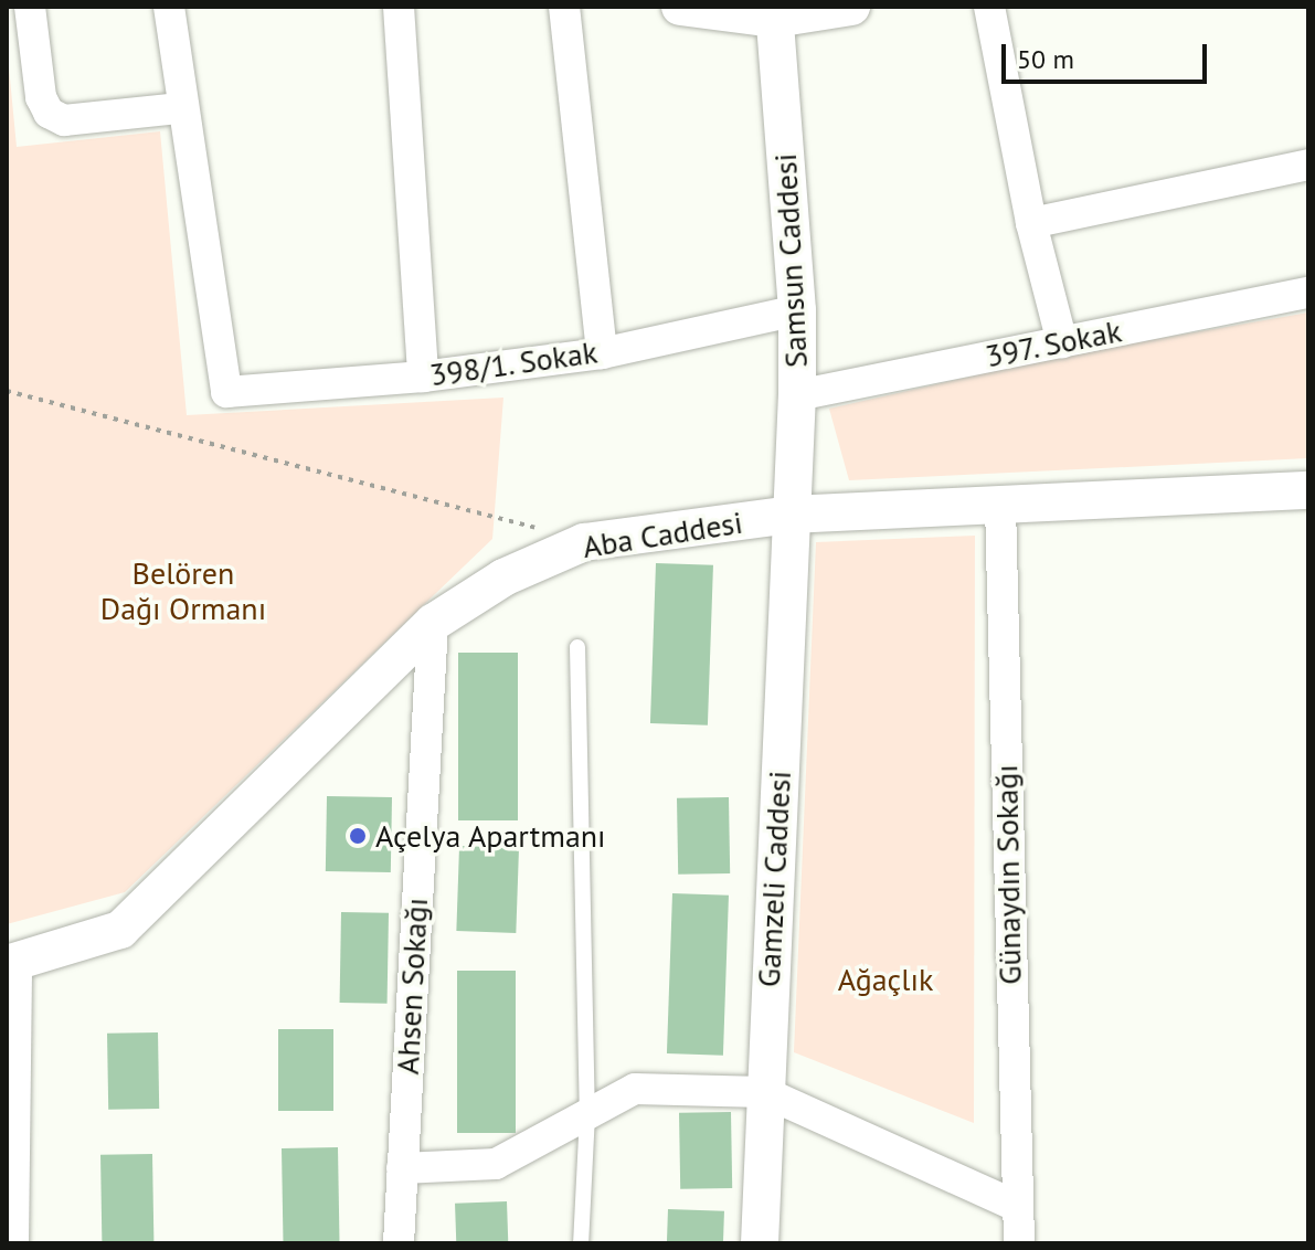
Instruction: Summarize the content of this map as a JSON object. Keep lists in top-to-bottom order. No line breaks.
{"streets":{"street":["Samsun Caddesi","397. Sokak","398/1. Sokak","Aba Caddesi","Günaydın Sokağı","Gamzeli Caddesi","Ahsen Sokağı"]},"crossings":[["Samsun Caddesi","397. Sokak"],["Samsun Caddesi","398/1. Sokak"],["Samsun Caddesi","Aba Caddesi"],["Samsun Caddesi","Gamzeli Caddesi"],["Aba Caddesi","Günaydın Sokağı"],["Aba Caddesi","Gamzeli Caddesi"],["Aba Caddesi","Ahsen Sokağı"]],"parks":["Belören Dağı Ormanı","Ağaçlık"],"places":["Açelya Apartmanı"],"scale_bar":"50 m"}
